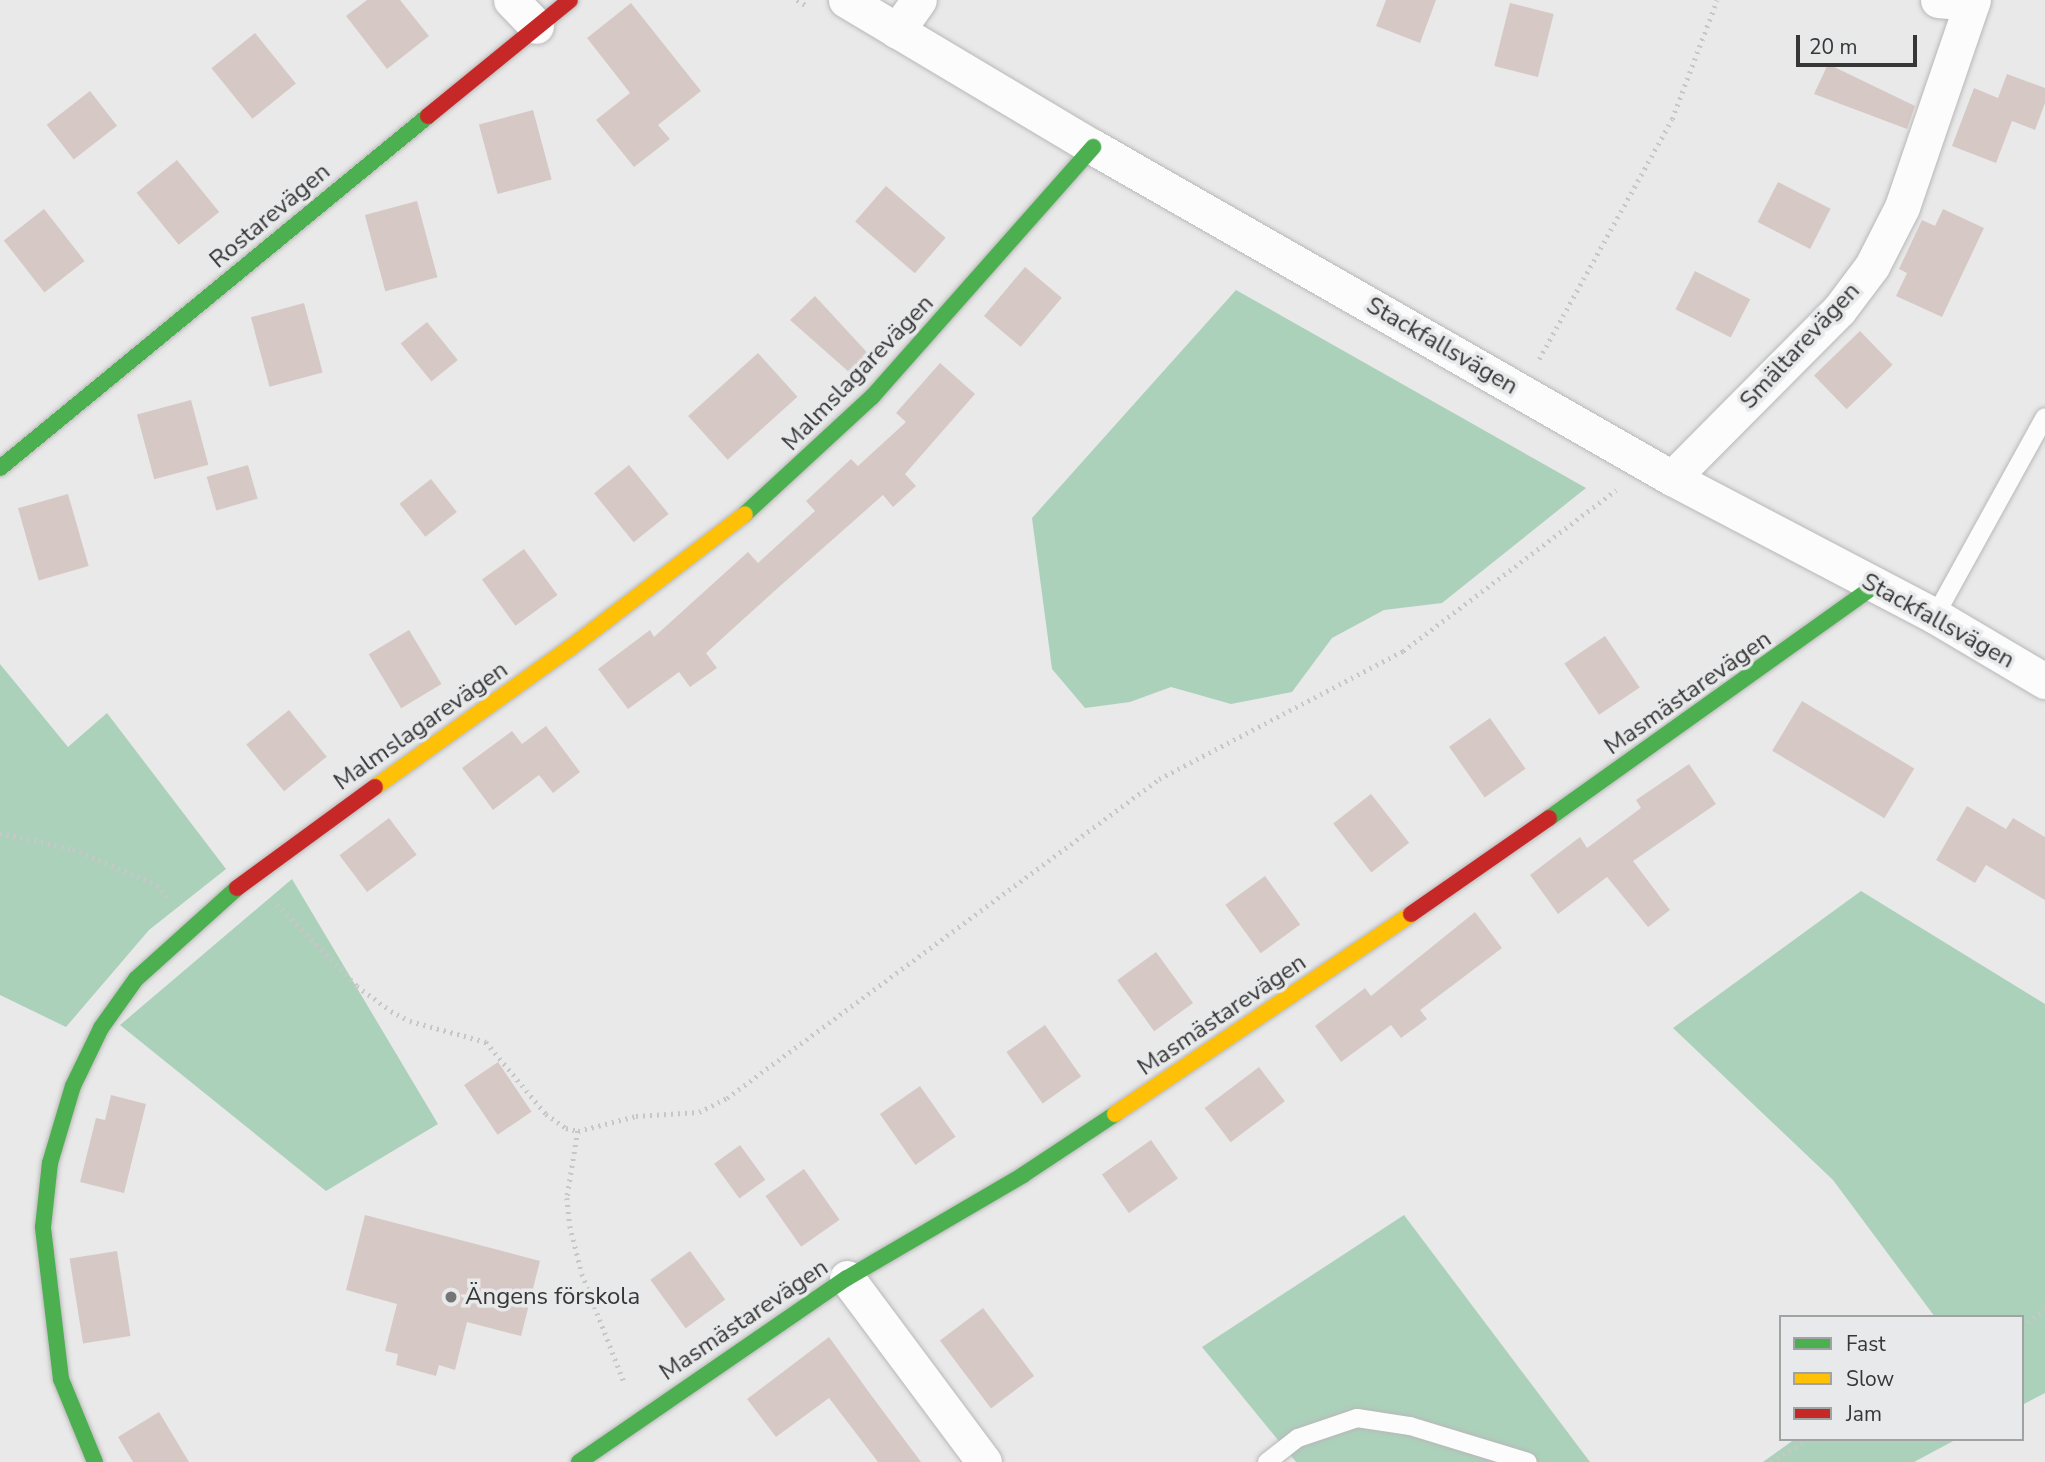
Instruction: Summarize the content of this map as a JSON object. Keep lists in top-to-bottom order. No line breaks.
{"streets":{"street":["Rostarevägen","Stackfallsvägen","Smältarevägen","Malmslagarevägen","Masmästarevägen"]},"crossings":[["Stackfallsvägen","Smältarevägen"],["Stackfallsvägen","Malmslagarevägen"],["Stackfallsvägen","Masmästarevägen"]],"places":["Ängens förskola"],"legend":["Fast","Slow","Jam"],"scale_bar":"20 m"}
